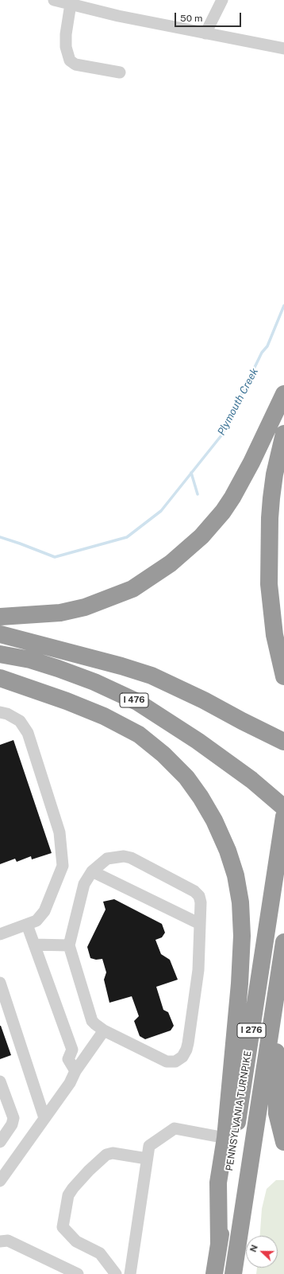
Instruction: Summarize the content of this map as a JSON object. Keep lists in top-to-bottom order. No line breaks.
{"streets":{"highway":["I 476","I 276","PENNSYLVANIA TURNPIKE"]},"water":["Plymouth Creek"],"scale_bar":"50 m","north":"left"}
